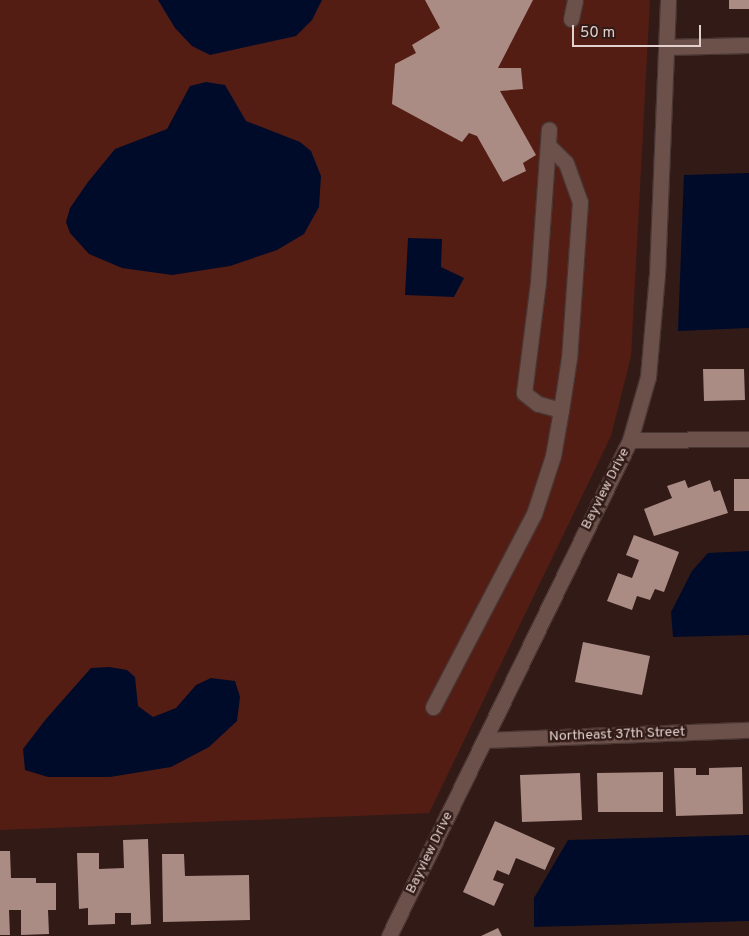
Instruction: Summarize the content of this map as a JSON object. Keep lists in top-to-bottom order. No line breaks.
{"streets":{"street":["Bayview Drive","Northeast 37th Street"]},"crossings":[["Bayview Drive","Northeast 37th Street"]],"scale_bar":"50 m"}
